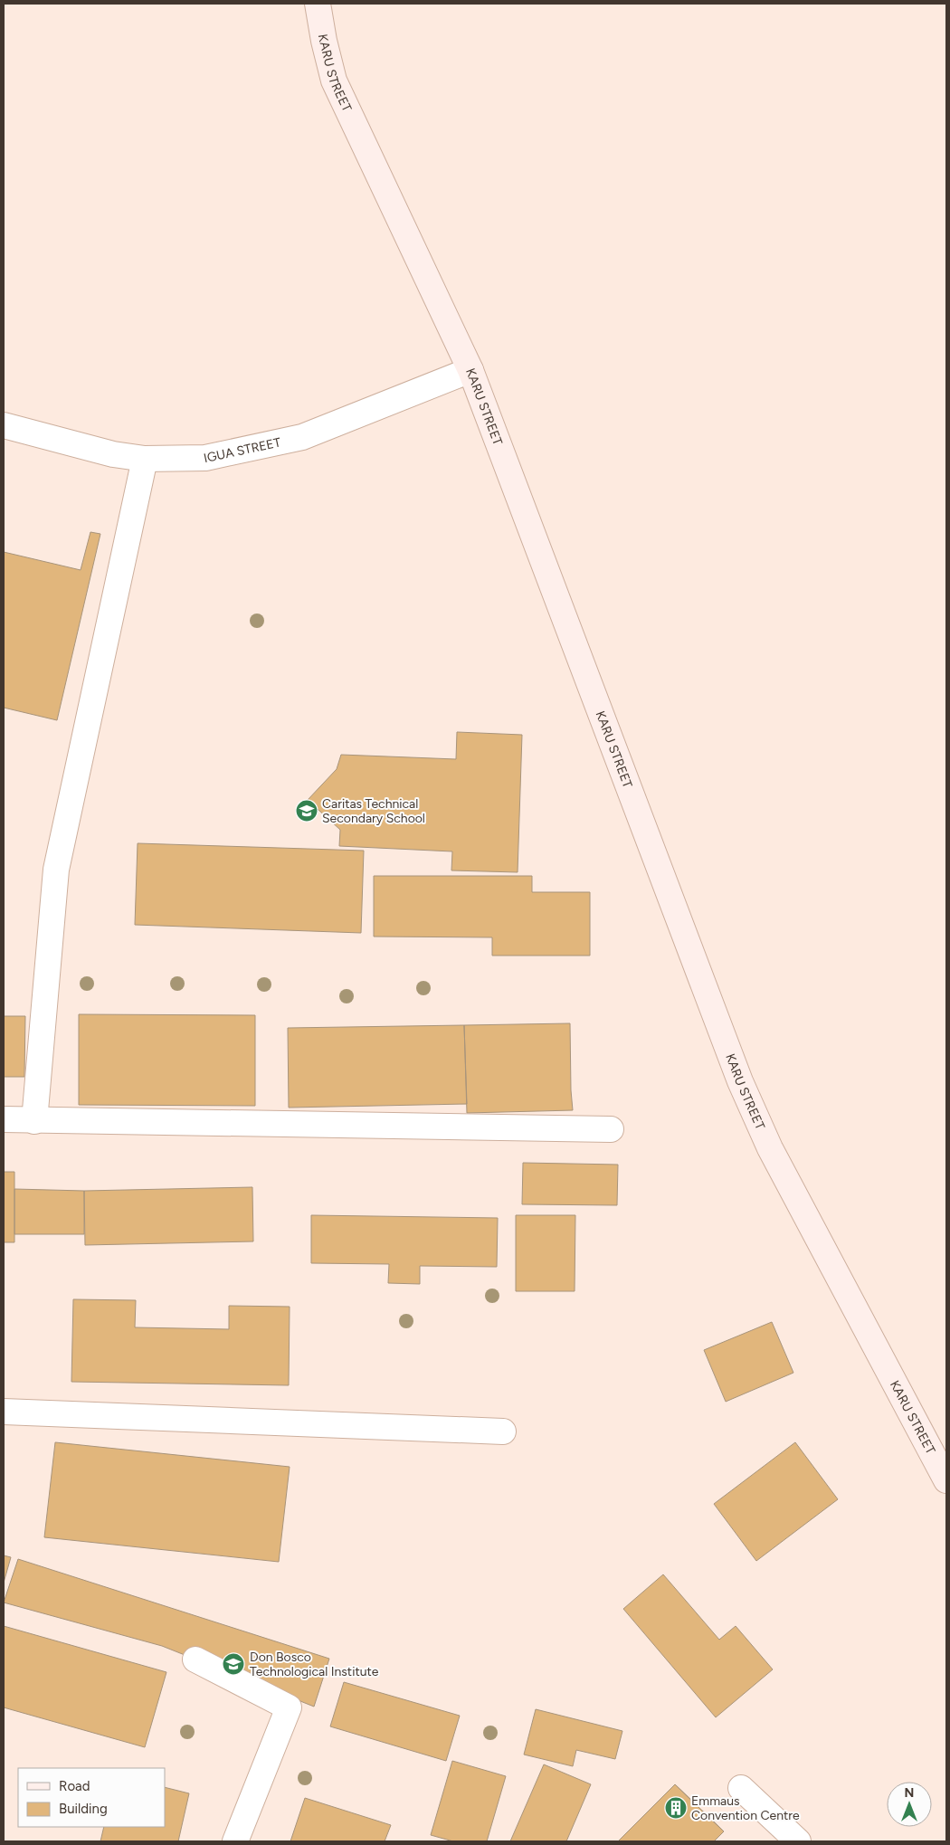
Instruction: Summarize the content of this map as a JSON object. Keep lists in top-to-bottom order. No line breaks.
{"streets":{"street":["KARU STREET","IGUA STREET"]},"crossings":[["KARU STREET","IGUA STREET"]],"places":{"school or university":["Caritas Technical Secondary School","Don Bosco Technological Institute"],"building":["Emmaus Convention Centre"]},"legend":["Road","Building"],"north":"top"}
